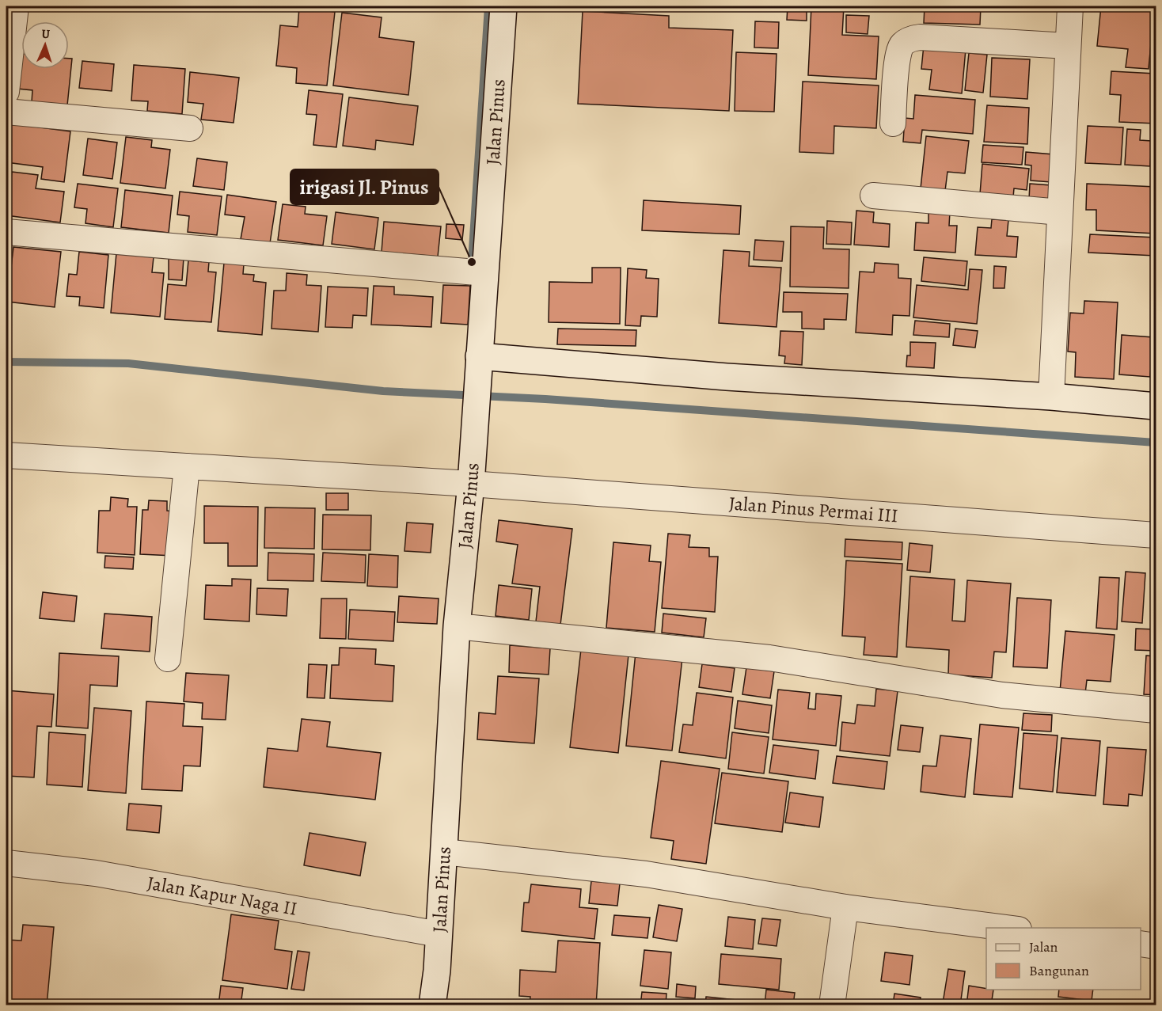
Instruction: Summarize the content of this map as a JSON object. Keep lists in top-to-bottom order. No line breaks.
{"streets":{"street":["Jalan Pinus","Jalan Pinus Permai III","Jalan Kapur Naga II"]},"crossings":[["Jalan Pinus","Jalan Pinus Permai III"],["Jalan Pinus","Jalan Kapur Naga II"]],"places":["irigasi Jl. Pinus"],"legend":["Jalan","Bangunan"],"north":"top"}
